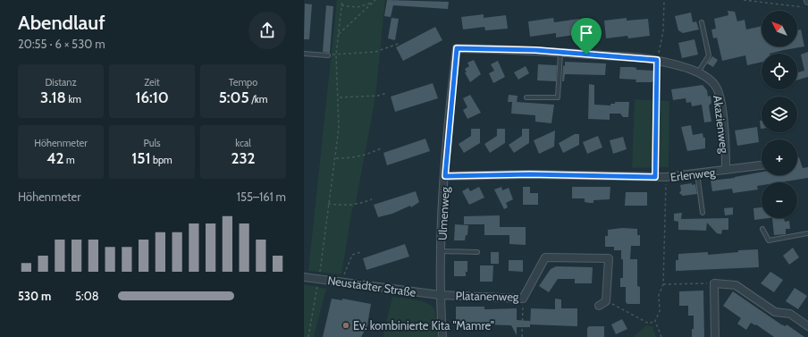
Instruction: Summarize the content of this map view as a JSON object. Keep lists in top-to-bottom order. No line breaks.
{"streets":{"street":["Akazienweg","Erlenweg","Ulmenweg","Neustädter Straße","Platanenweg"]},"crossings":[["Akazienweg","Erlenweg"],["Akazienweg","Ulmenweg"],["Erlenweg","Ulmenweg"],["Ulmenweg","Neustädter Straße"],["Ulmenweg","Platanenweg"],["Neustädter Straße","Platanenweg"]],"places":["Ev. kombinierte Kita \"Mamre\""],"north":"top left","page":{"heading":["Abendlauf","20:55 · 6 × 530 m"],"map_buttons":["+","−"],"stats":[["Distanz","3.18 km"],["Zeit","16:10"],["Tempo","5:05 /km"],["Höhenmeter","42 m"],["Puls","151 bpm"],["kcal","232"]],"chart":["Höhenmeter","155–161 m"],"list":[{"name":"530 m","note":"5:08"}]}}
